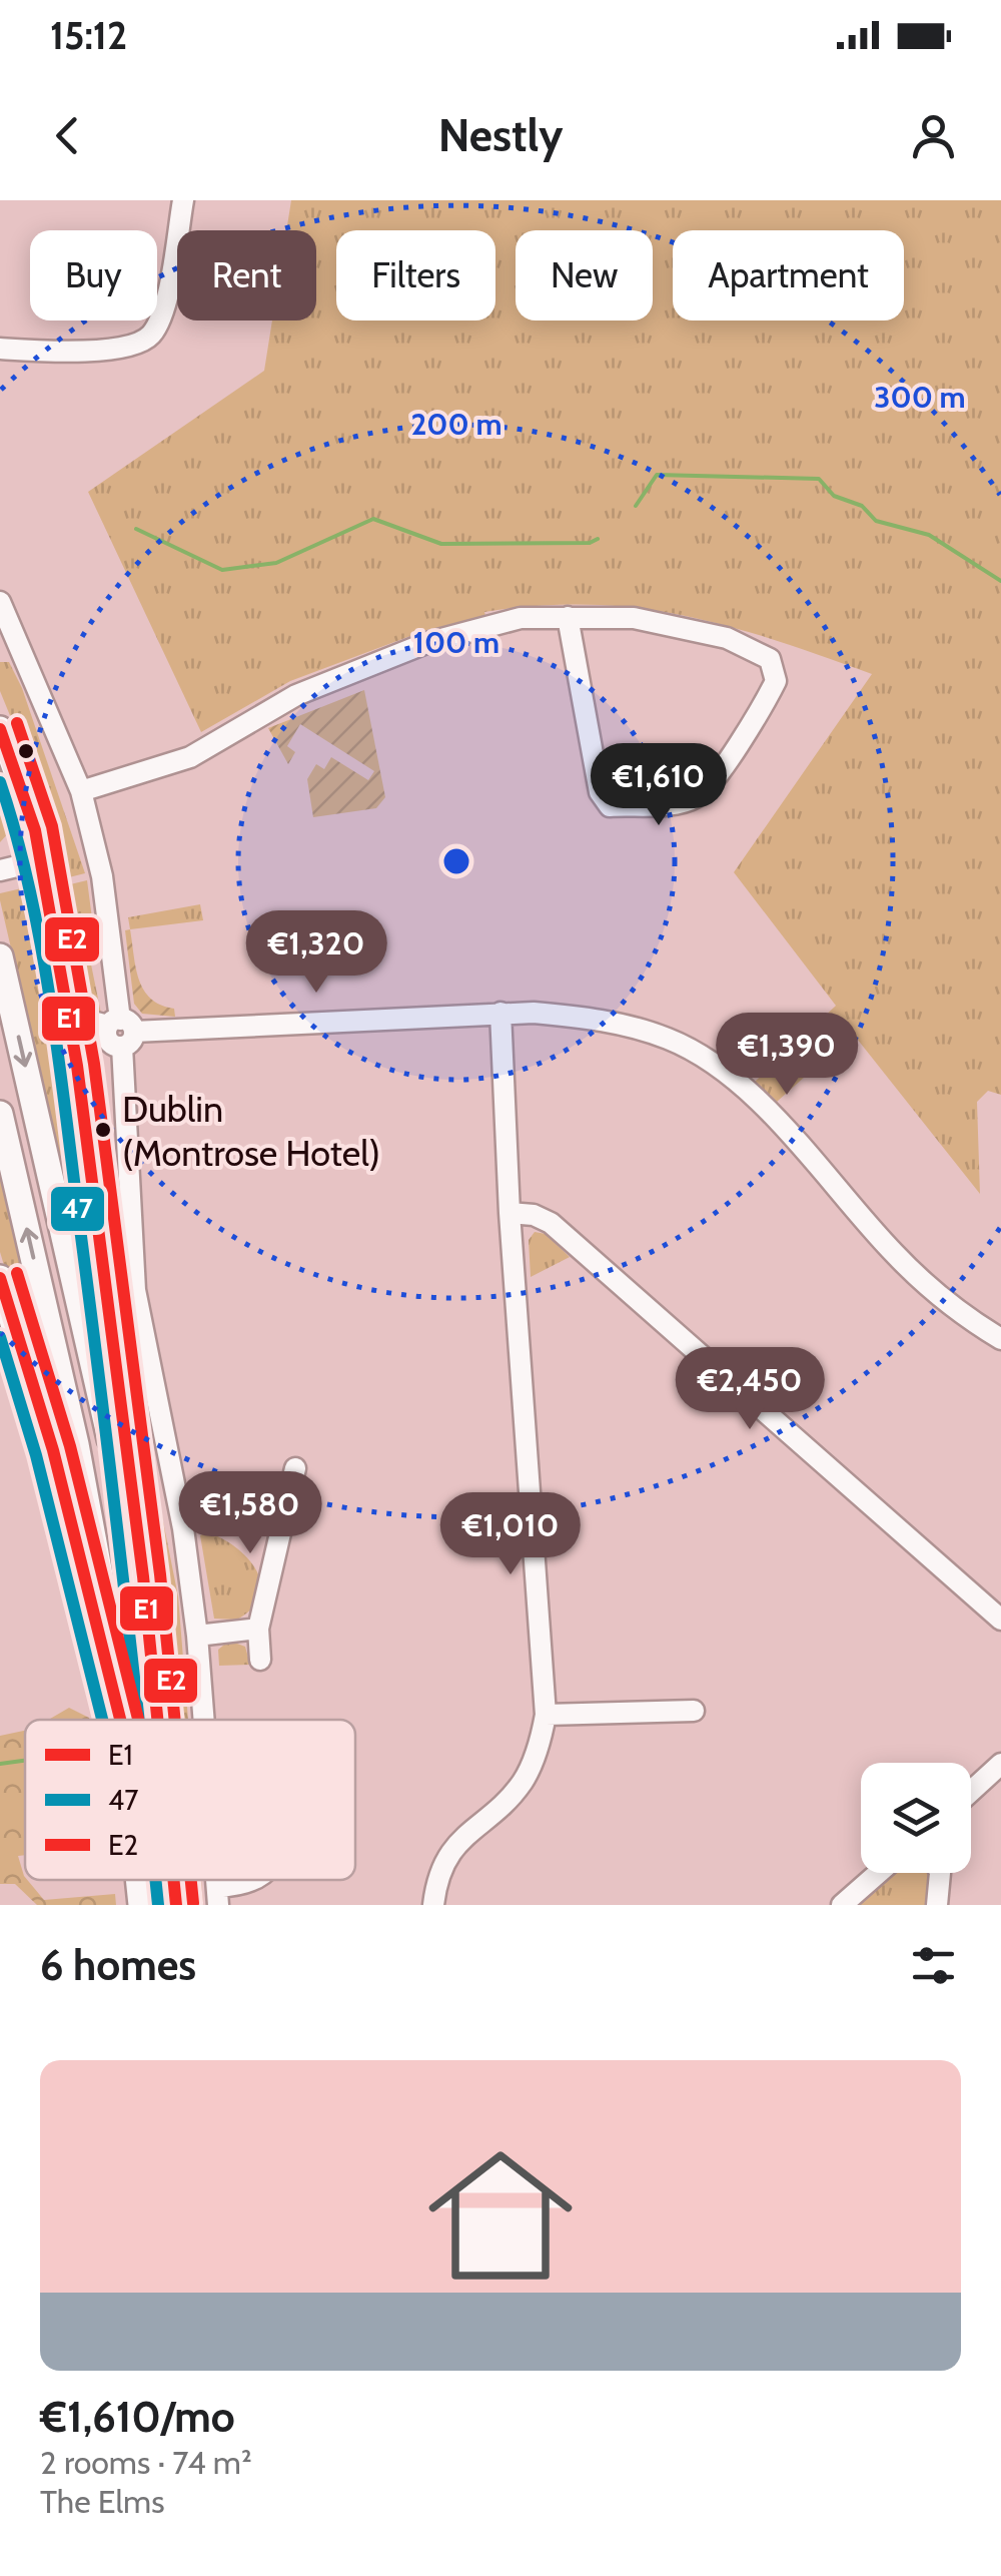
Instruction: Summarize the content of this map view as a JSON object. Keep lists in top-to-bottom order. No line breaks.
{"places":["Dublin (Montrose Hotel)"],"lines":["transit line E2","transit line E1","transit line 47"],"legend":["E1","47","E2"],"page":{"status":"15:12","header":"Nestly","chip":["Buy","Rent","Filters","New","Apartment"],"price":["€1,610","€1,320","€1,390","€2,450","€1,580","€1,010"],"heading":"6 homes","list":[{"name":"€1,610/mo","note":"2 rooms · 74 m² · The Elms"}]},"rings":["300 m","200 m","100 m"]}
